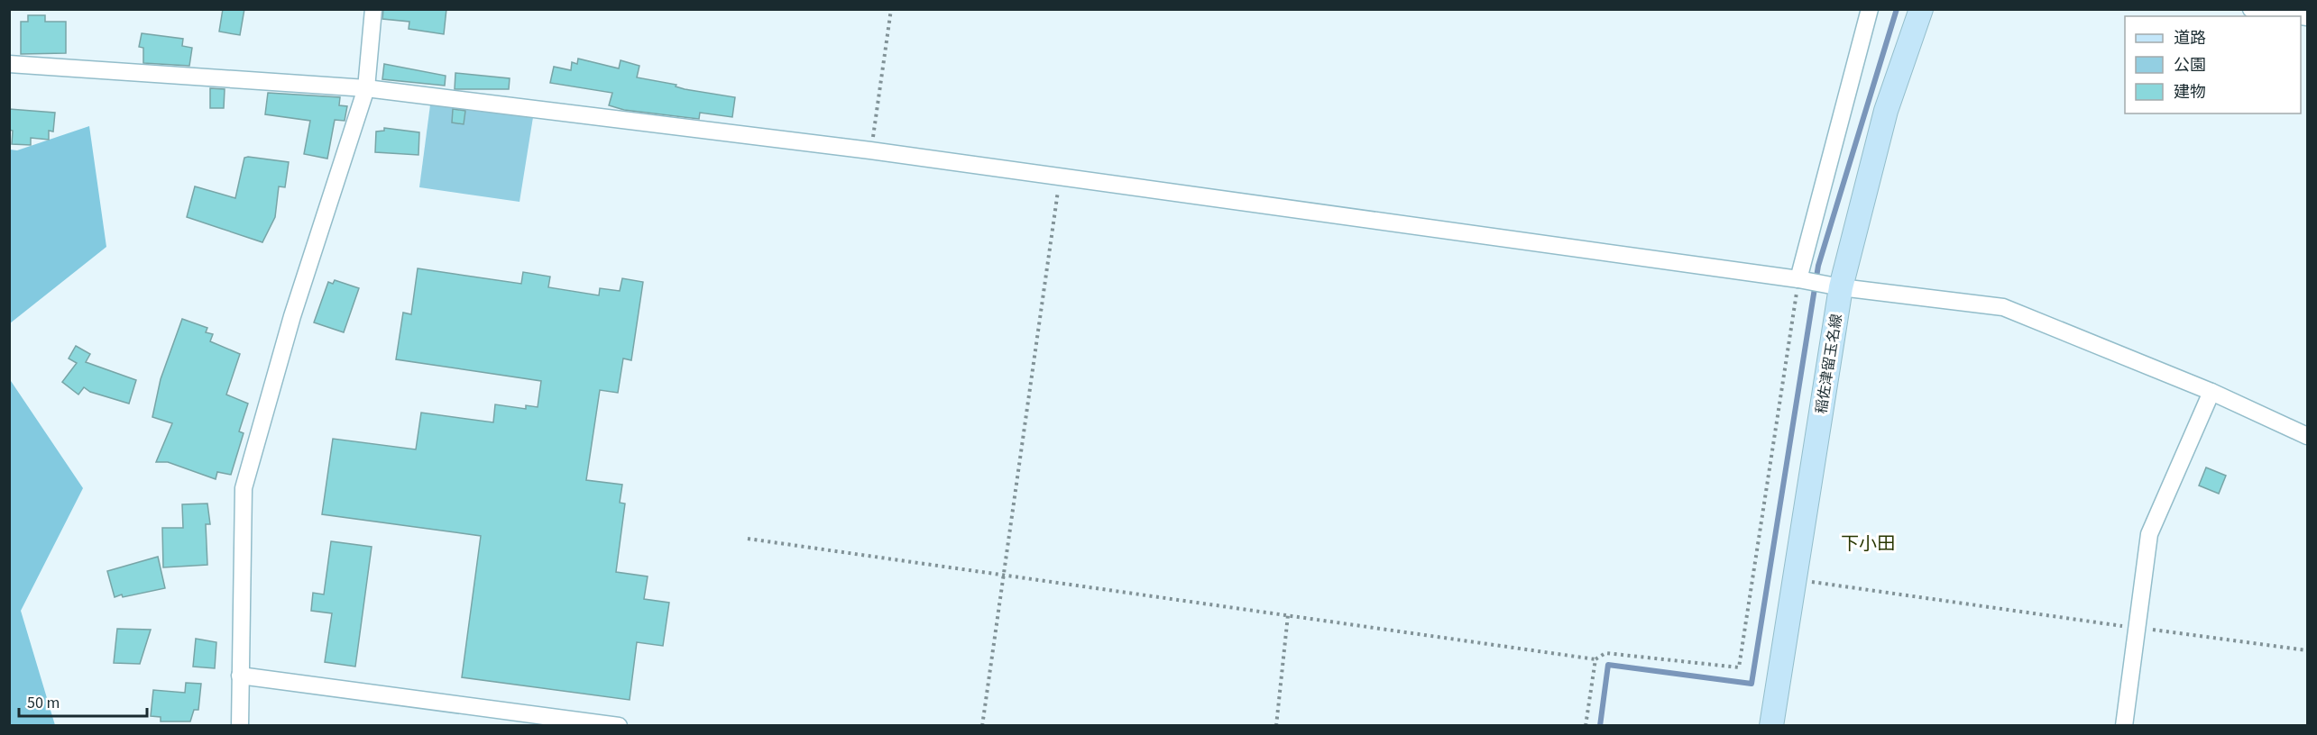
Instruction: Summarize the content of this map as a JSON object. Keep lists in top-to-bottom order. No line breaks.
{"streets":{"main road":["稲佐津留玉名線"]},"districts":["下小田"],"legend":["道路","公園","建物"],"scale_bar":"50 m"}
